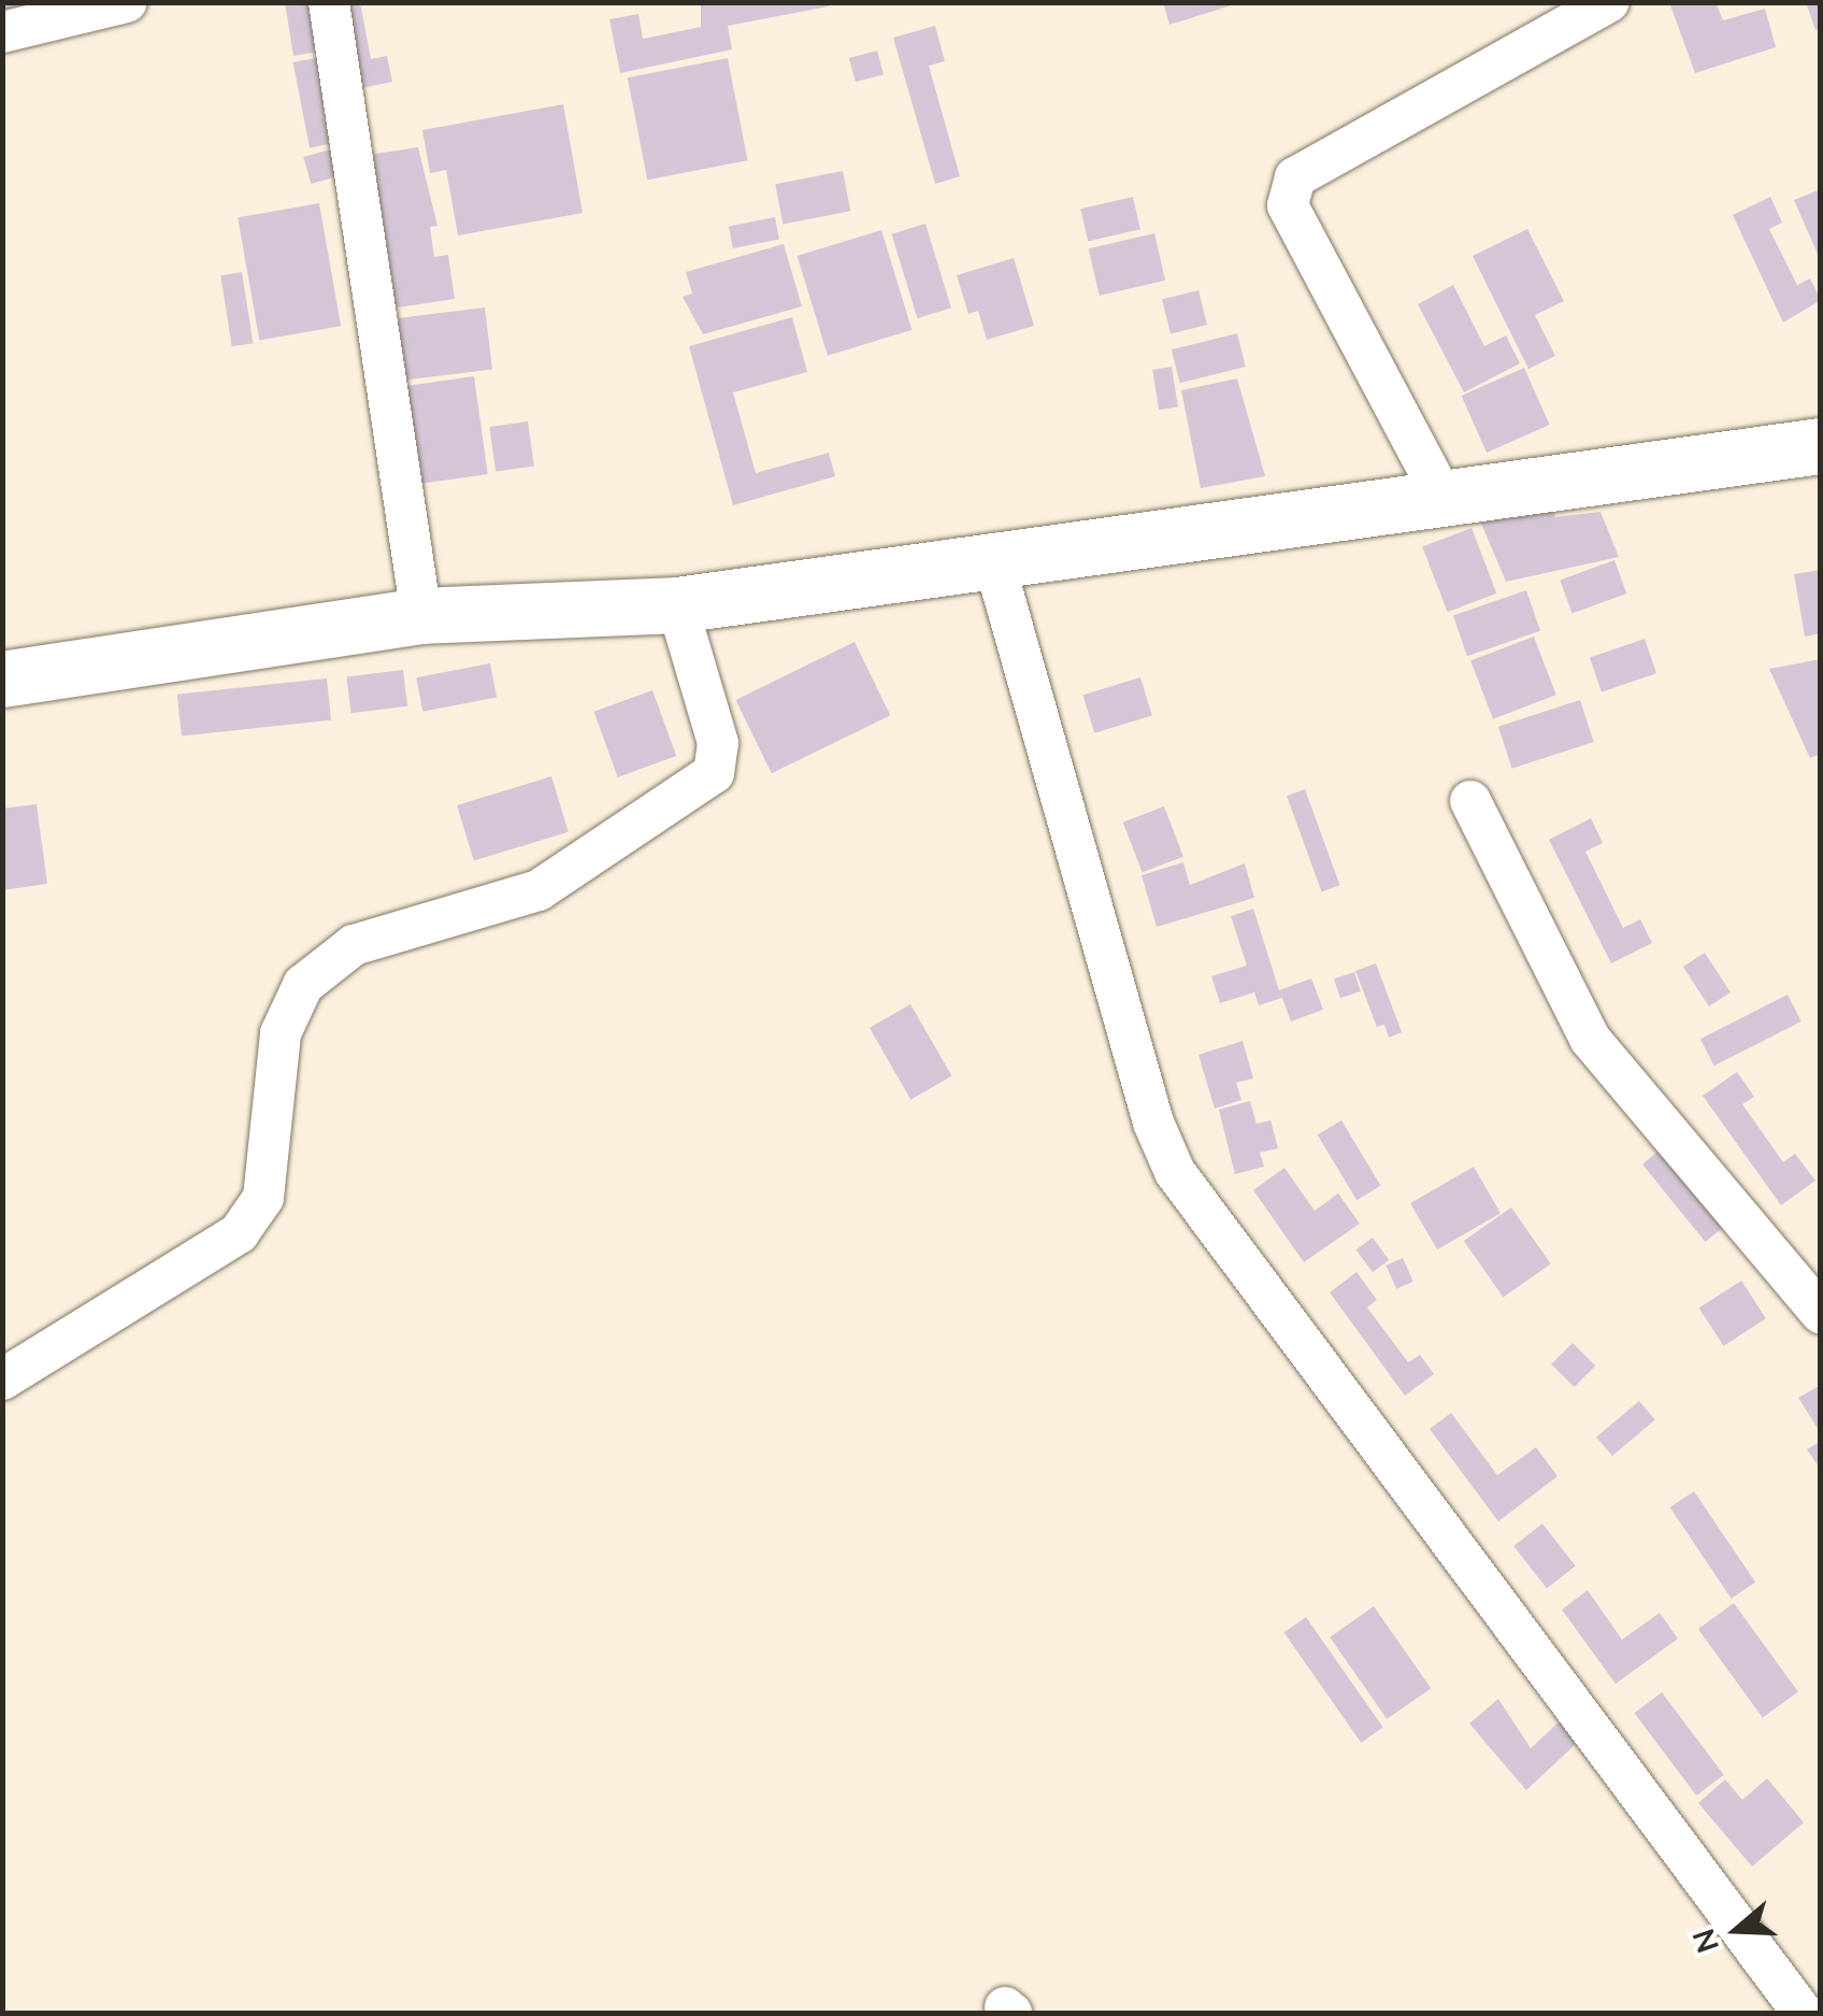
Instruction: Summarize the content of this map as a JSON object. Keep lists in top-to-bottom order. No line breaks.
{"north":"left"}
